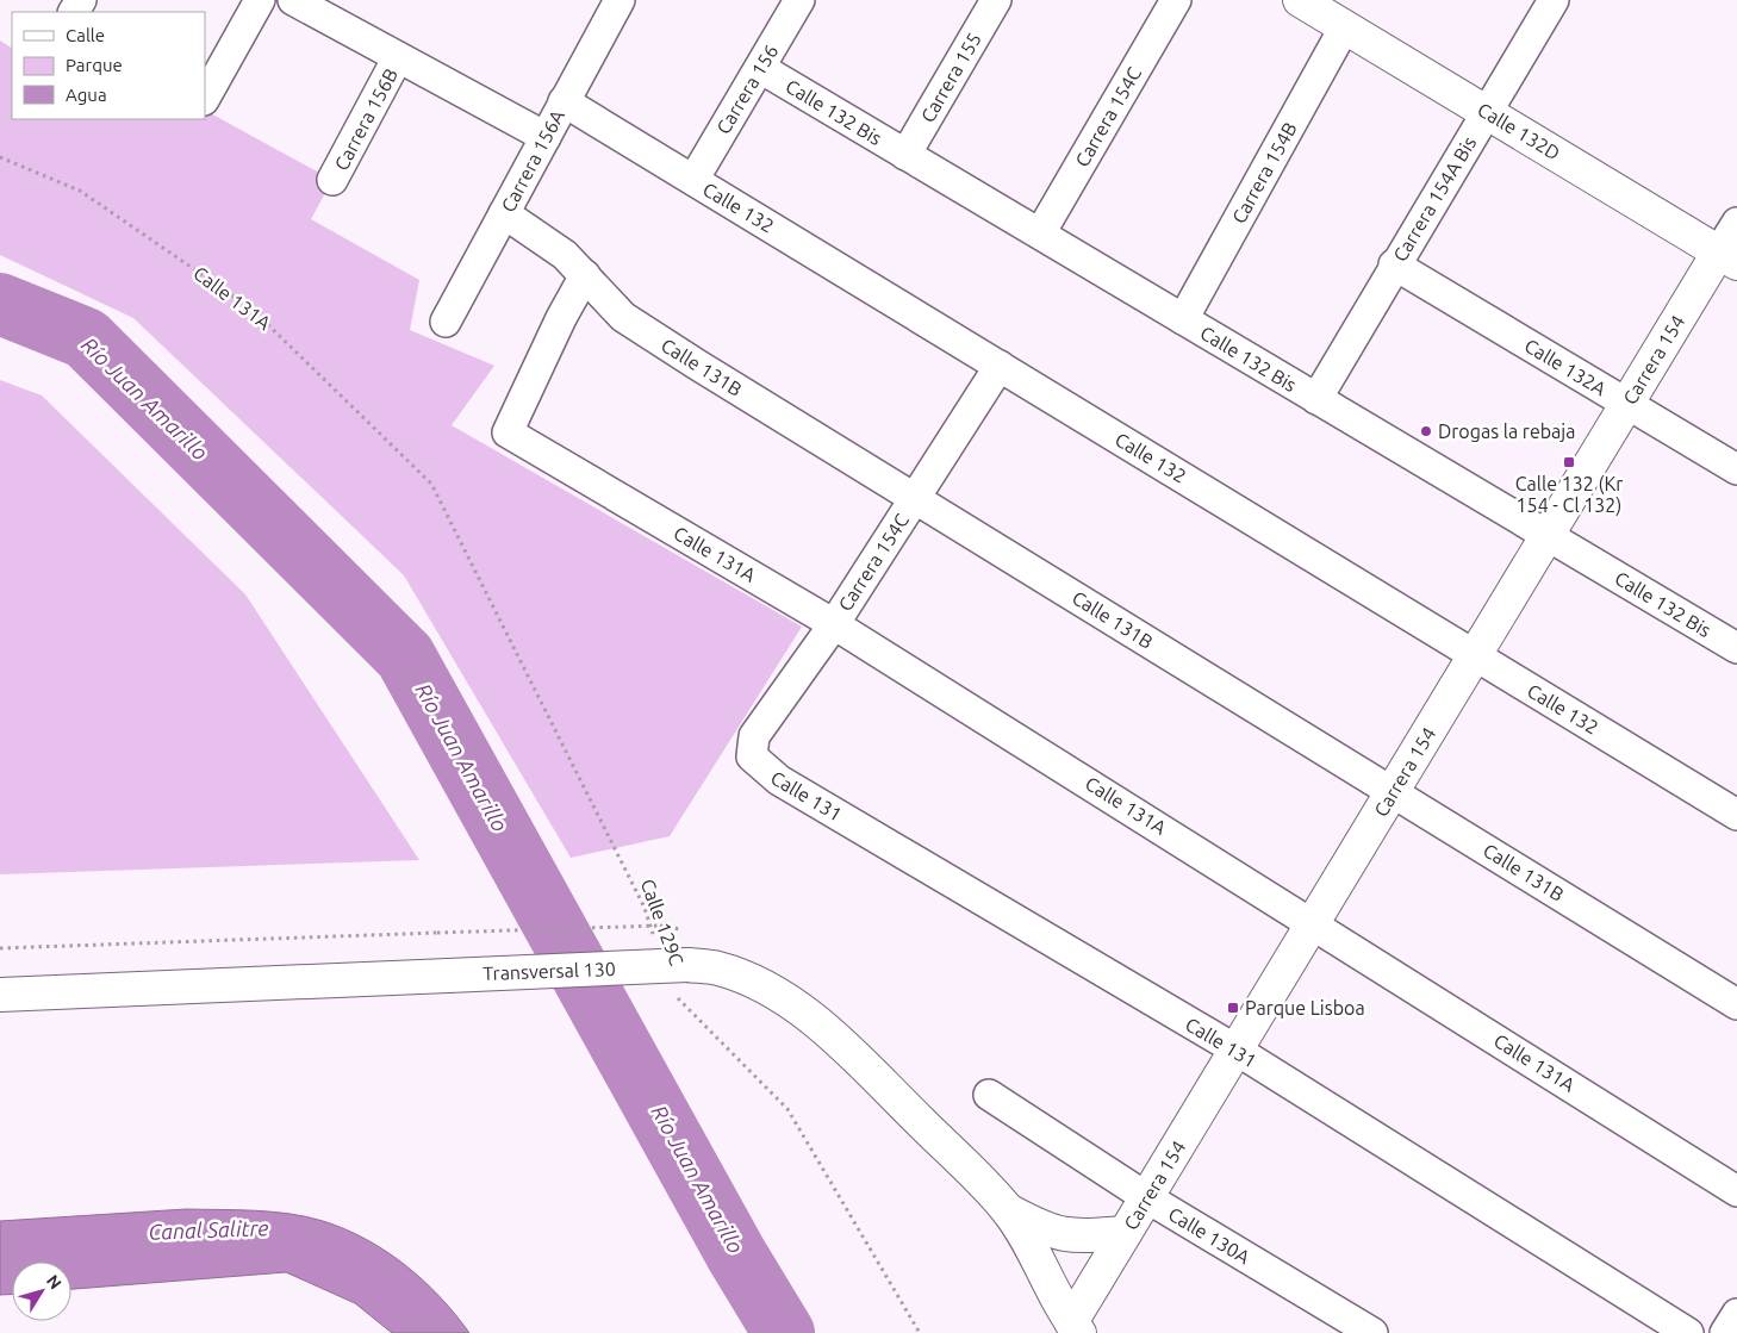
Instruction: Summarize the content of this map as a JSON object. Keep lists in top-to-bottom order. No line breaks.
{"streets":{"main road":["Calle 132D","Carrera 154","Transversal 130"],"street":["Carrera 155","Carrera 156","Calle 132 Bis","Carrera 154C","Carrera 156B","Carrera 156A","Carrera 154B","Carrera 154A Bis","Calle 132","Calle 131A","Calle 131B","Calle 132A","Calle 131","Calle 130A"],"path":["Calle 129C"]},"crossings":[["Carrera 155","Calle 132 Bis"],["Carrera 156","Calle 132 Bis"],["Carrera 156","Calle 132"],["Calle 132 Bis","Carrera 154C"],["Calle 132 Bis","Carrera 154B"],["Calle 132 Bis","Carrera 154A Bis"],["Calle 132 Bis","Carrera 154"],["Carrera 154C","Calle 132"],["Carrera 154C","Calle 131A"],["Carrera 154C","Calle 131B"],["Carrera 154C","Calle 131"],["Calle 132D","Carrera 154B"],["Calle 132D","Carrera 154A Bis"],["Calle 132D","Carrera 154"],["Carrera 156A","Calle 132"],["Carrera 156A","Calle 131B"],["Carrera 154A Bis","Calle 132A"],["Calle 132","Carrera 154"],["Calle 131A","Carrera 154"],["Calle 131A","Calle 131B"],["Calle 131A","Calle 129C"],["Carrera 154","Calle 131B"],["Carrera 154","Calle 132A"],["Carrera 154","Calle 131"],["Carrera 154","Transversal 130"],["Carrera 154","Calle 130A"],["Calle 129C","Transversal 130"]],"water":["Río Juan Amarillo","Canal Salitre"],"places":{"other":["Drogas la rebaja"],"transit":["Calle 132 (Kr 154 - Cl 132)","Parque Lisboa"]},"legend":["Calle","Parque","Agua"],"north":"top right"}
